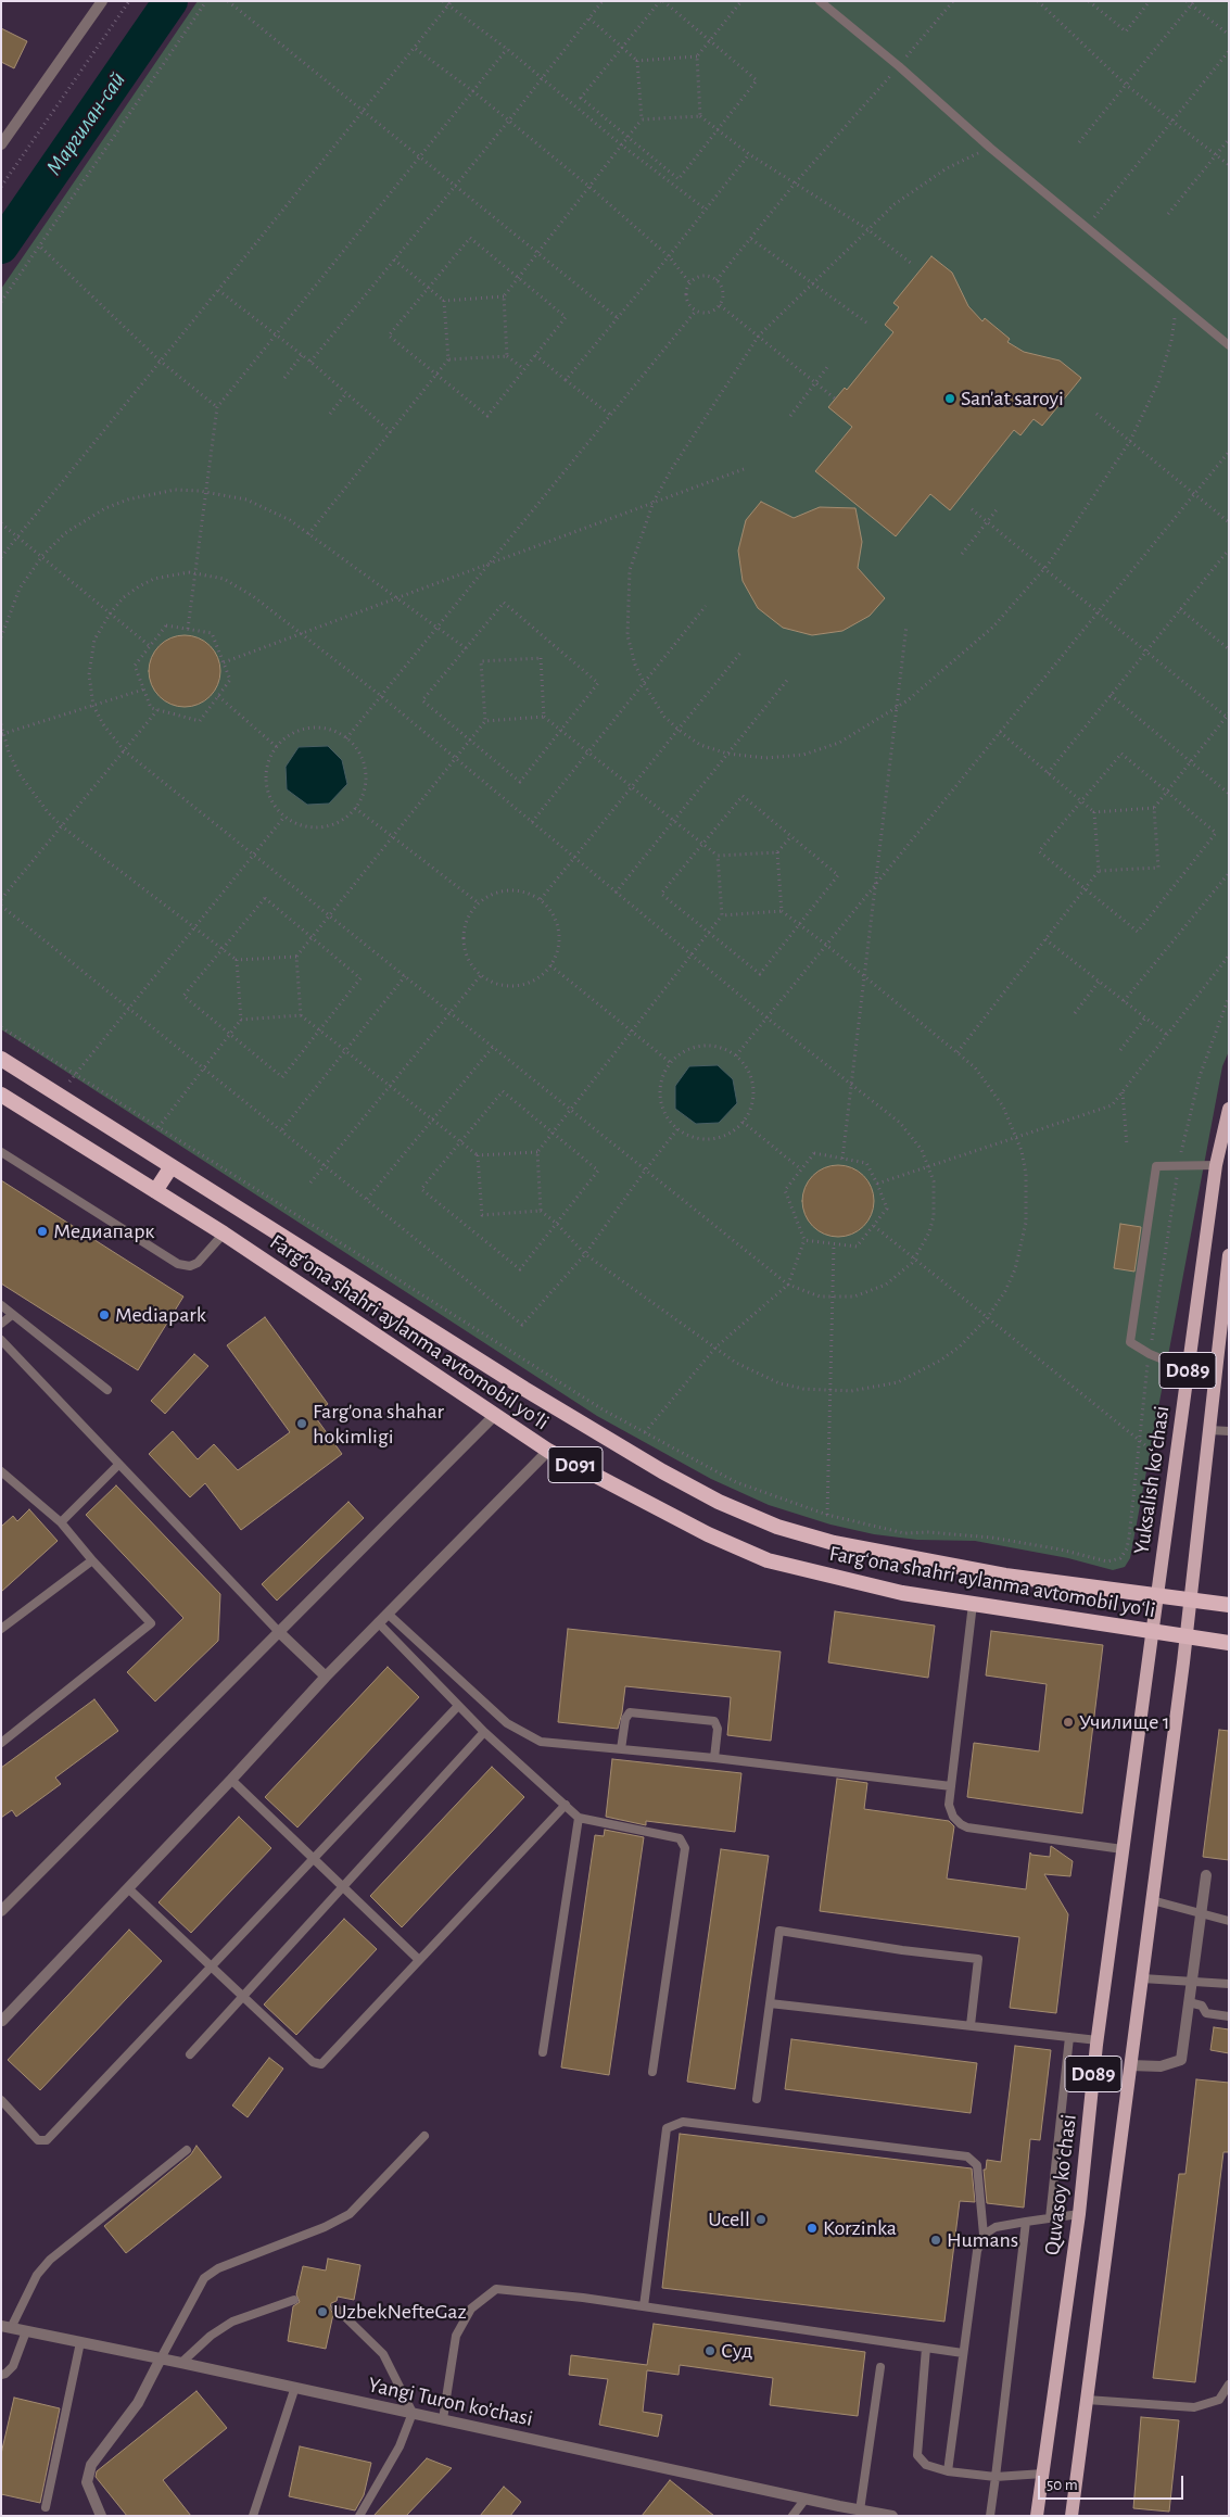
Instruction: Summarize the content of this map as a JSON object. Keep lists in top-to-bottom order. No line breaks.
{"streets":{"highway":["Fargʻona shahri aylanma avtomobil yoʻli","D091"],"main road":["D089","Yuksalish koʻchasi","Quvasoy koʻchasi"],"street":["Yangi Turon ko'chasi"]},"crossings":[["Fargʻona shahri aylanma avtomobil yoʻli","D089"],["Fargʻona shahri aylanma avtomobil yoʻli","Yuksalish koʻchasi"],["Fargʻona shahri aylanma avtomobil yoʻli","Quvasoy koʻchasi"],["Yuksalish koʻchasi","Quvasoy koʻchasi"]],"water":["Маргилан-сай"],"places":["San'at saroyi","Медиапарк","Mediapark","Farg'ona shahar hokimligi","Училище 1","Ucell","Korzinka","Humans","UzbekNefteGaz","Суд"],"scale_bar":"50 m"}
